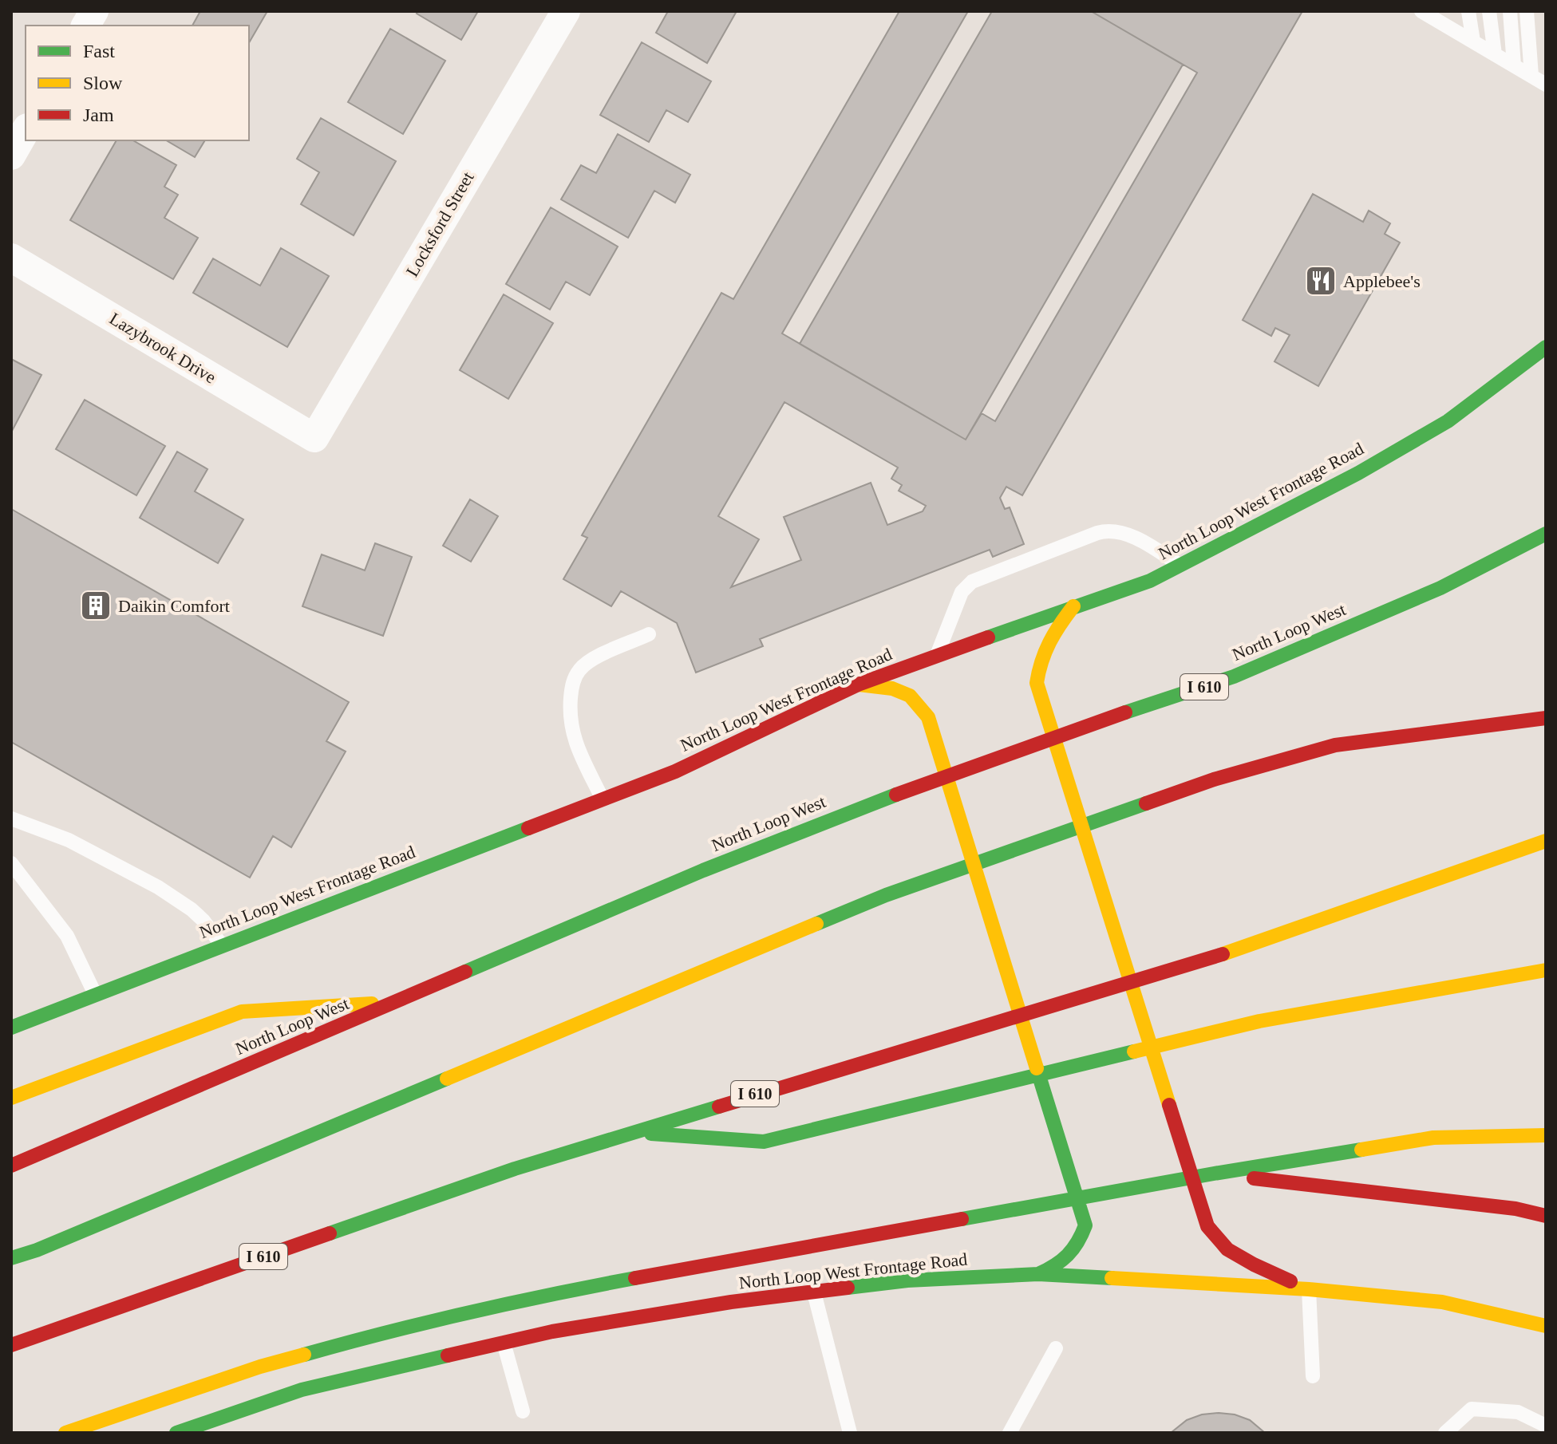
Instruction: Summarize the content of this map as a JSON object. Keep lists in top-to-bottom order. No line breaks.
{"streets":{"main road":["North Loop West Frontage Road","North Loop West","I 610"],"street":["Locksford Street","Lazybrook Drive"]},"crossings":[["Locksford Street","Lazybrook Drive"]],"places":{"restaurant":["Applebee's"],"building":["Daikin Comfort"]},"legend":["Fast","Slow","Jam"]}
